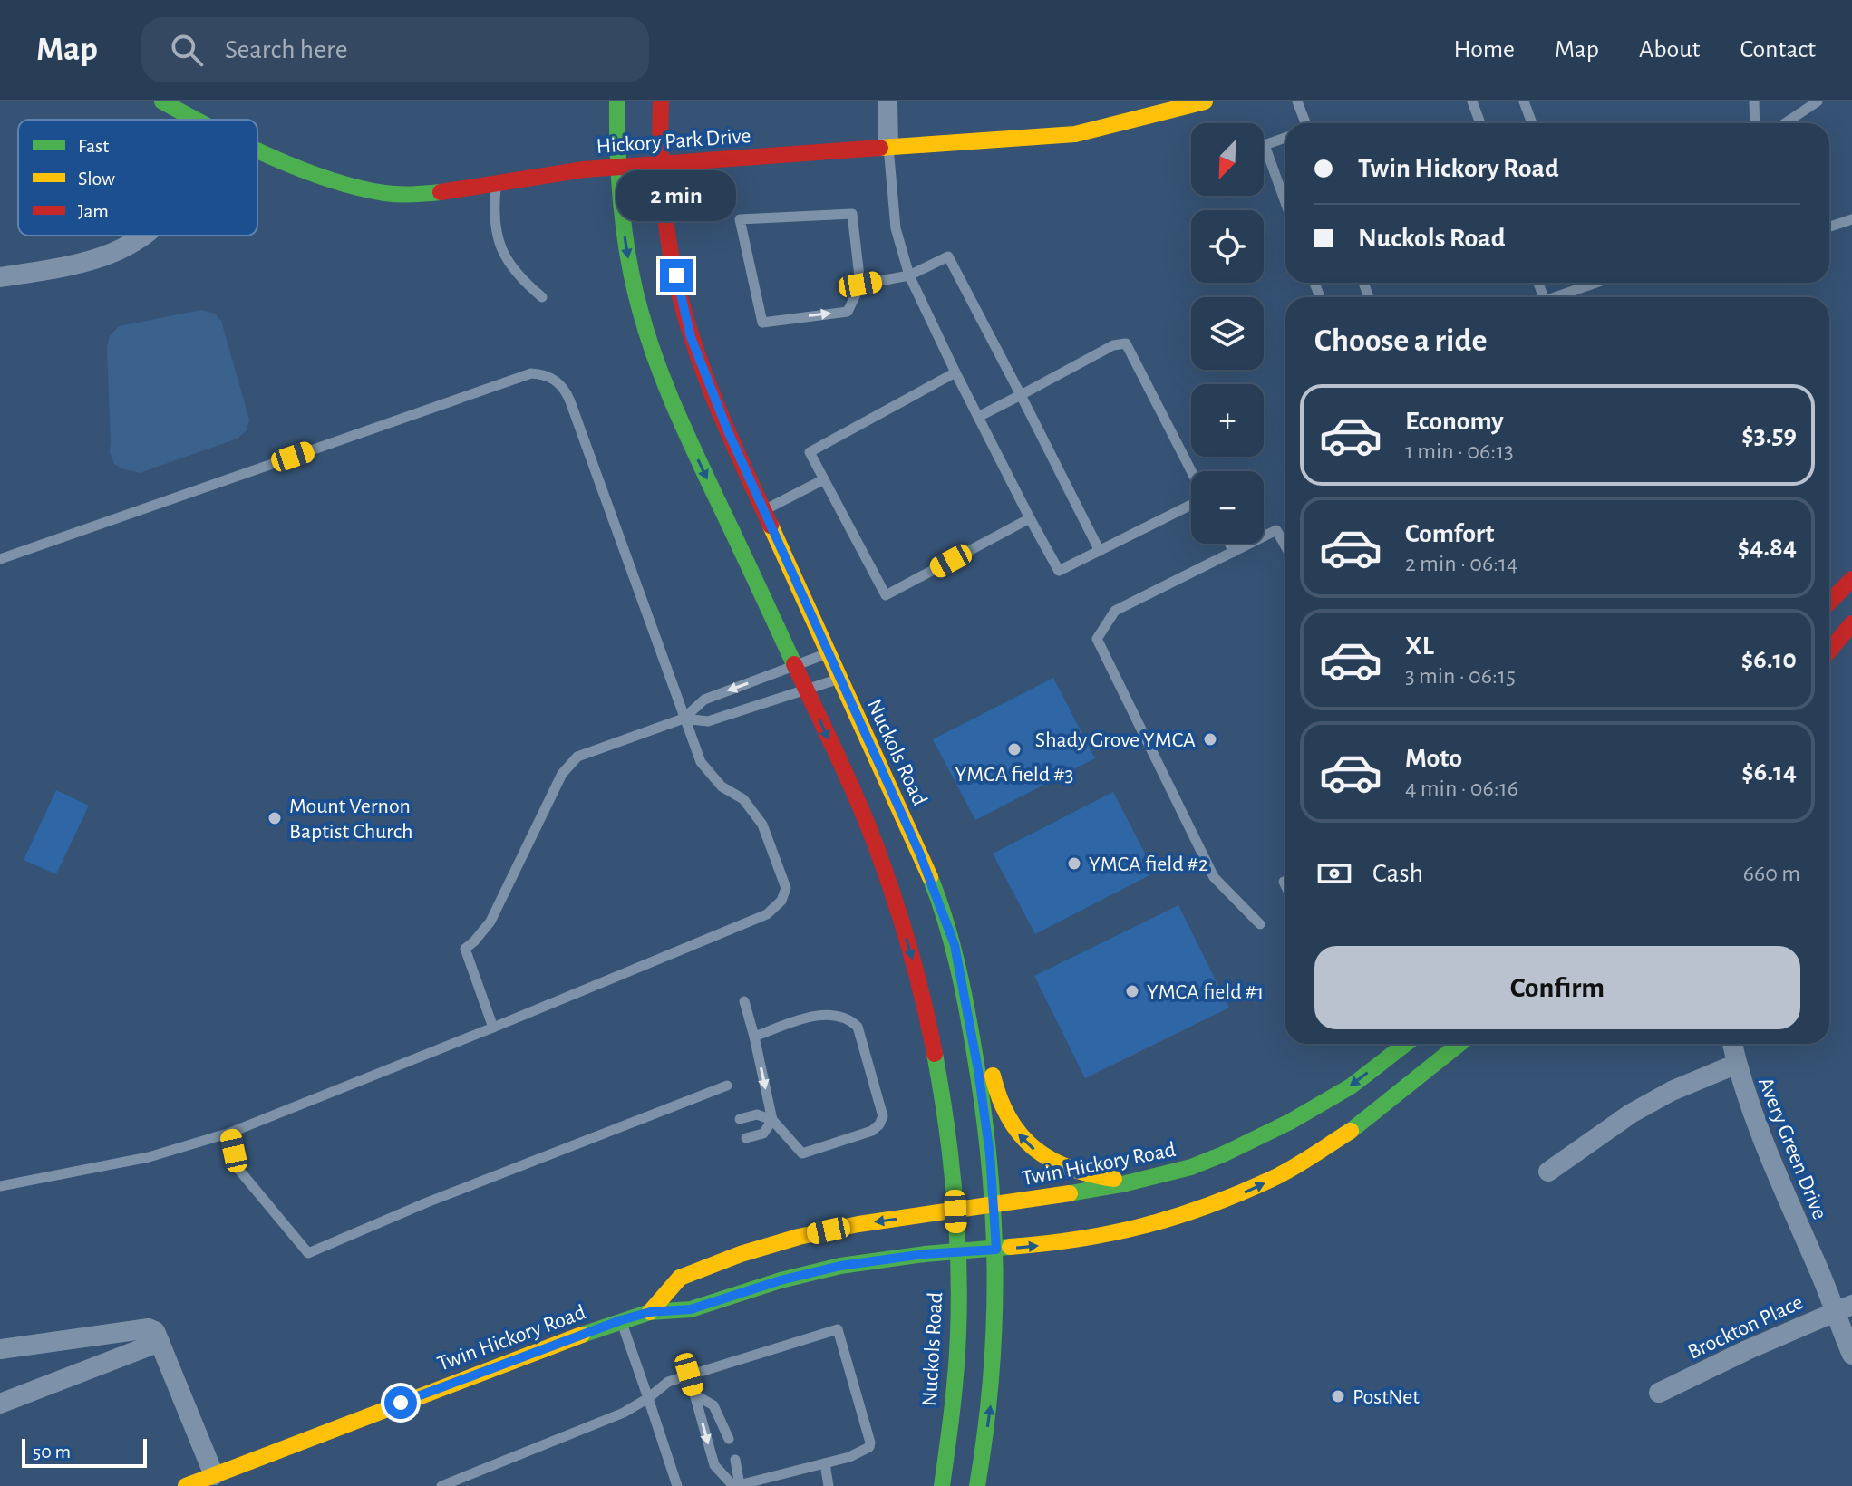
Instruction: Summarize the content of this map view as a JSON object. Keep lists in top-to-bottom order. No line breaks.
{"streets":{"main road":["Hickory Park Drive","Nuckols Road","Twin Hickory Road"],"street":["Avery Green Drive","Brockton Place"]},"crossings":[["Hickory Park Drive","Nuckols Road"],["Nuckols Road","Twin Hickory Road"],["Avery Green Drive","Brockton Place"]],"places":["Shady Grove YMCA","YMCA field #3","Mount Vernon Baptist Church","YMCA field #2","YMCA field #1","PostNet"],"legend":["Fast","Slow","Jam"],"scale_bar":"50 m","north":"bottom left","page":{"header":"Map","search":"Search here","nav":["Home","Map","About","Contact"],"map_buttons":["+","−"],"banner":["Twin Hickory Road","Nuckols Road"],"bubble":"2 min","heading":"Choose a ride","list":[{"name":"Economy","note":"1 min · 06:13","value":"$3.59"},{"name":"Comfort","note":"2 min · 06:14","value":"$4.84"},{"name":"XL","note":"3 min · 06:15","value":"$6.10"},{"name":"Moto","note":"4 min · 06:16","value":"$6.14"}],"pay":["Cash","660 m"],"buttons":"Confirm","scale":"50 m"}}
